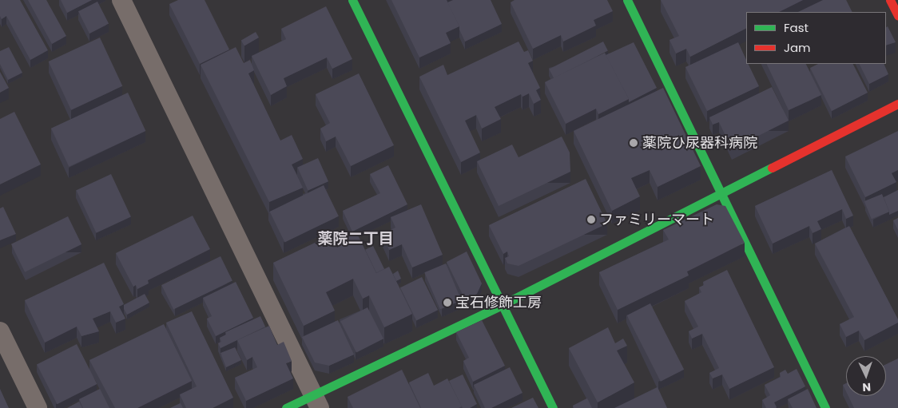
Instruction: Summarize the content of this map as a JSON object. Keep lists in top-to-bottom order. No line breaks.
{"districts":["薬院二丁目"],"places":["薬院ひ尿器科病院","ファミリーマート","宝石修飾工房"],"legend":["Fast","Jam"],"north":"bottom"}
